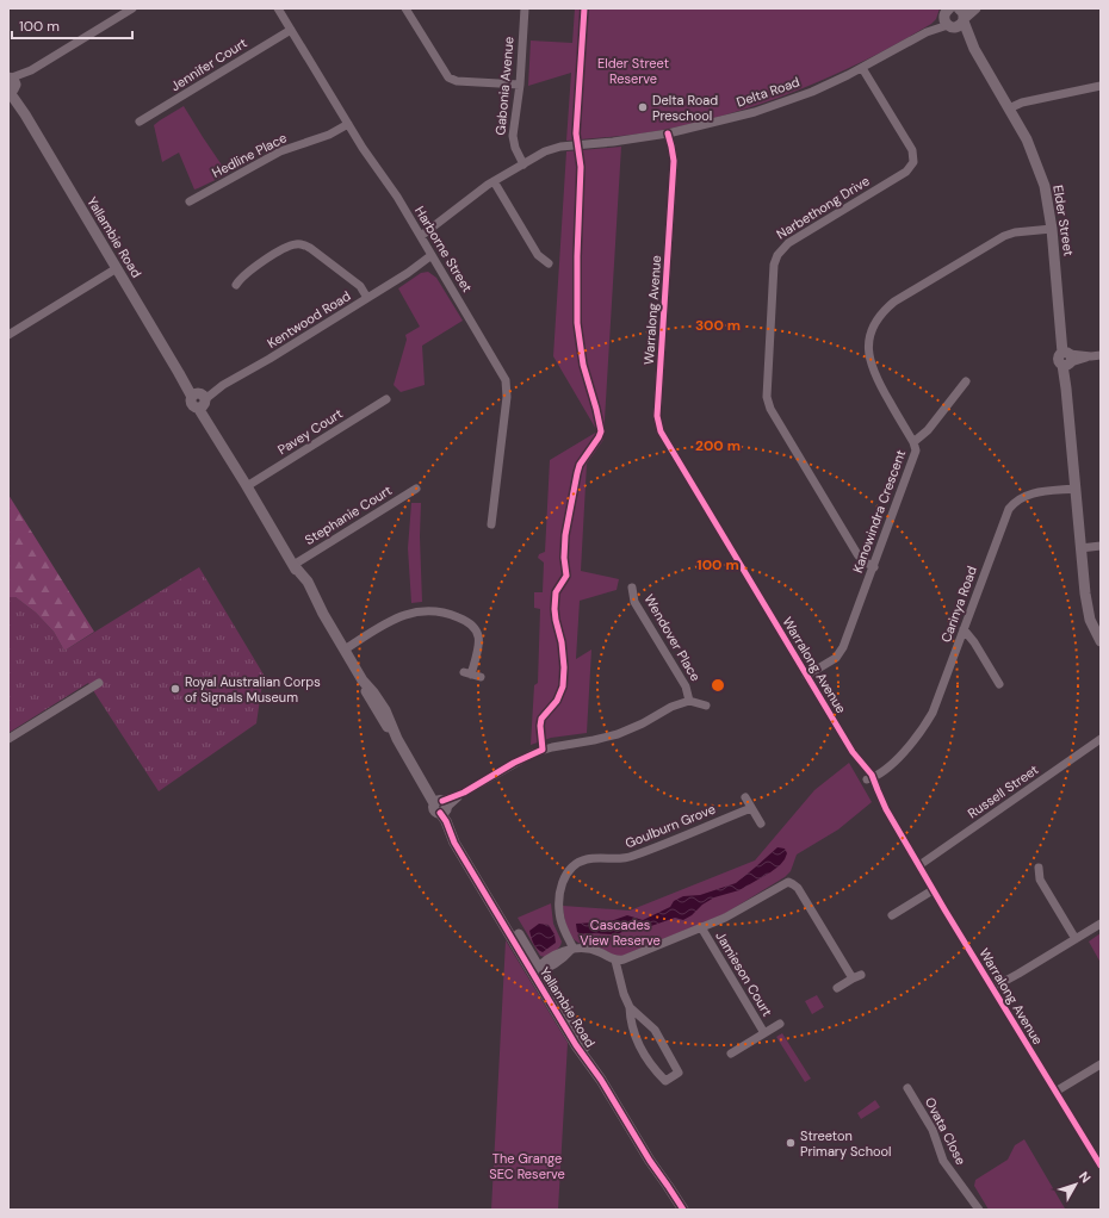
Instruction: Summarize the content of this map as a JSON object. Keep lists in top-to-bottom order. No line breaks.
{"streets":{"street":["Jennifer Court","Gabonia Avenue","Delta Road","Hedline Place","Narbethong Drive","Elder Street","Yallambie Road","Harborne Street","Warralong Avenue","Kentwood Road","Pavey Court","Kanowindra Crescent","Stephanie Court","Carinya Road","Wendover Place","Russell Street","Goulburn Grove","Jamieson Court","Ovata Close"]},"crossings":[["Jennifer Court","Harborne Street"],["Gabonia Avenue","Delta Road"],["Delta Road","Narbethong Drive"],["Delta Road","Elder Street"],["Delta Road","Harborne Street"],["Delta Road","Warralong Avenue"],["Hedline Place","Harborne Street"],["Narbethong Drive","Kanowindra Crescent"],["Elder Street","Kanowindra Crescent"],["Elder Street","Carinya Road"],["Yallambie Road","Kentwood Road"],["Yallambie Road","Pavey Court"],["Yallambie Road","Stephanie Court"],["Yallambie Road","Wendover Place"],["Harborne Street","Kentwood Road"],["Warralong Avenue","Kanowindra Crescent"],["Warralong Avenue","Carinya Road"],["Warralong Avenue","Russell Street"]],"parks":["Elder Street Reserve","Cascades View Reserve","The Grange SEC Reserve"],"places":["Delta Road Preschool","Royal Australian Corps of Signals Museum","Streeton Primary School"],"scale_bar":"100 m","north":"top right","rings":["300 m","200 m","100 m"]}
